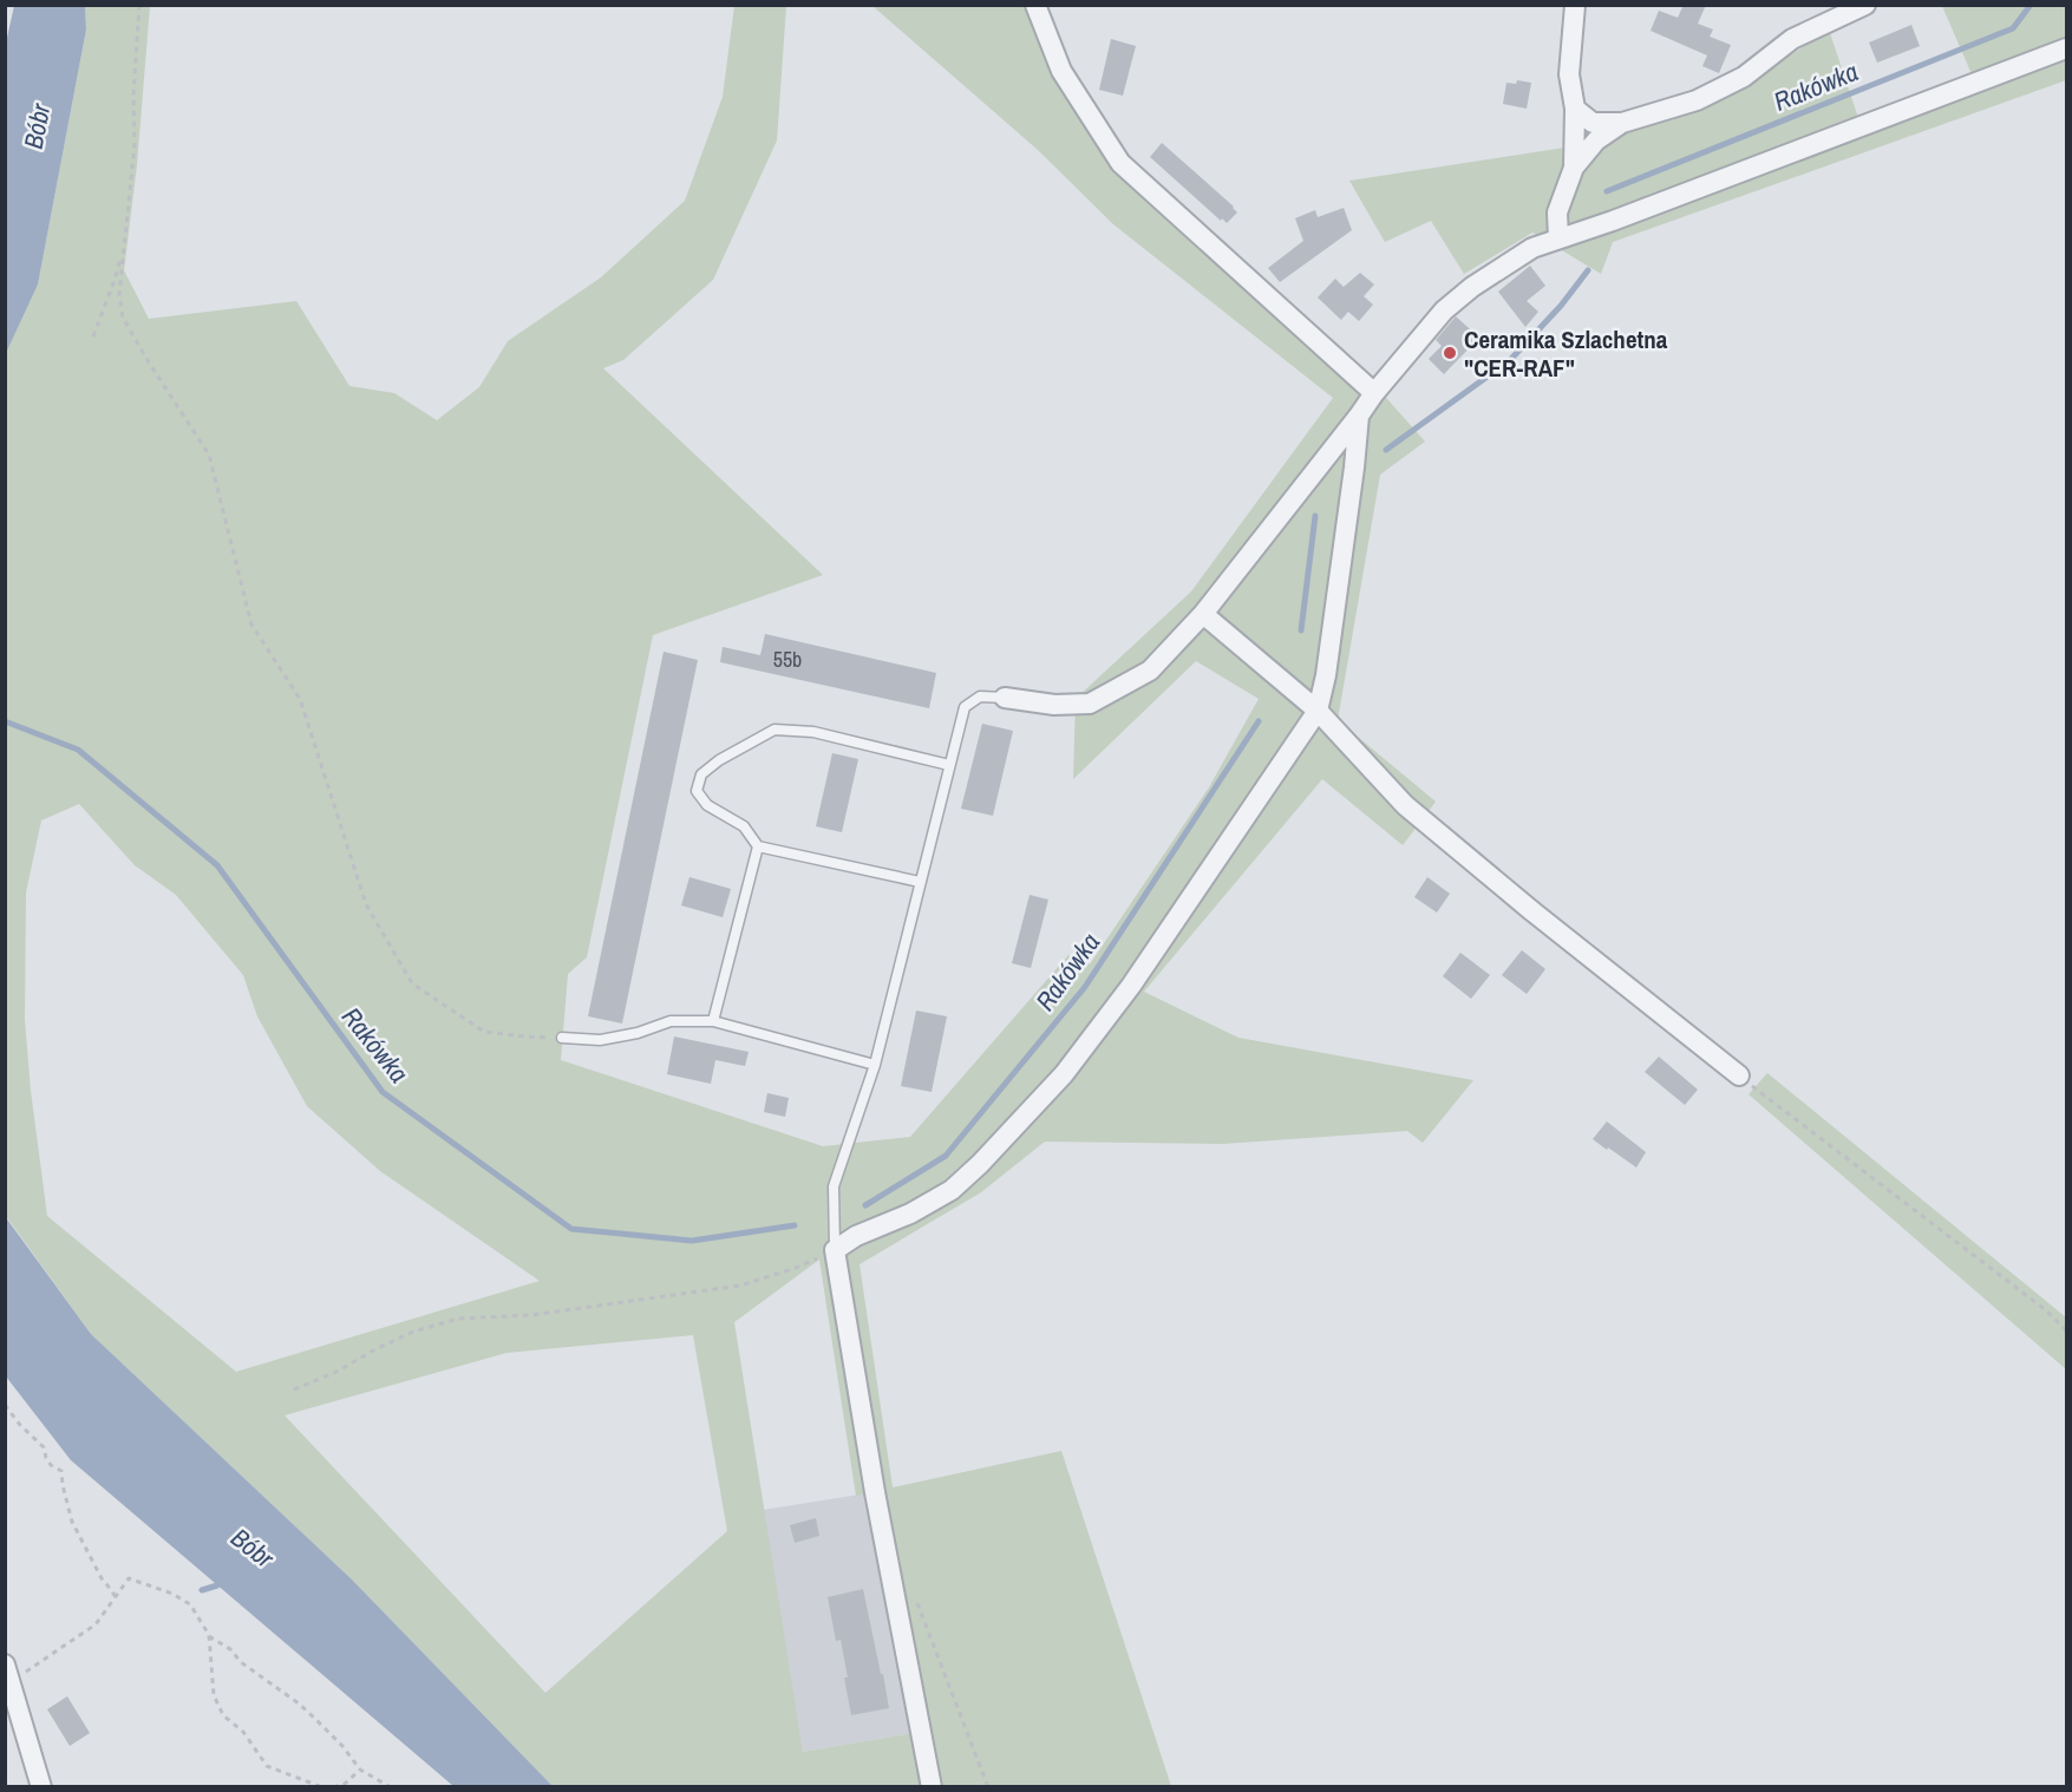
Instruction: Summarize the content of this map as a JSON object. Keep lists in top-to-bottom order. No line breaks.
{"water":["Rakówka","Bóbr"],"places":["Ceramika Szlachetna \"CER-RAF\""],"house_numbers":["55b"]}
